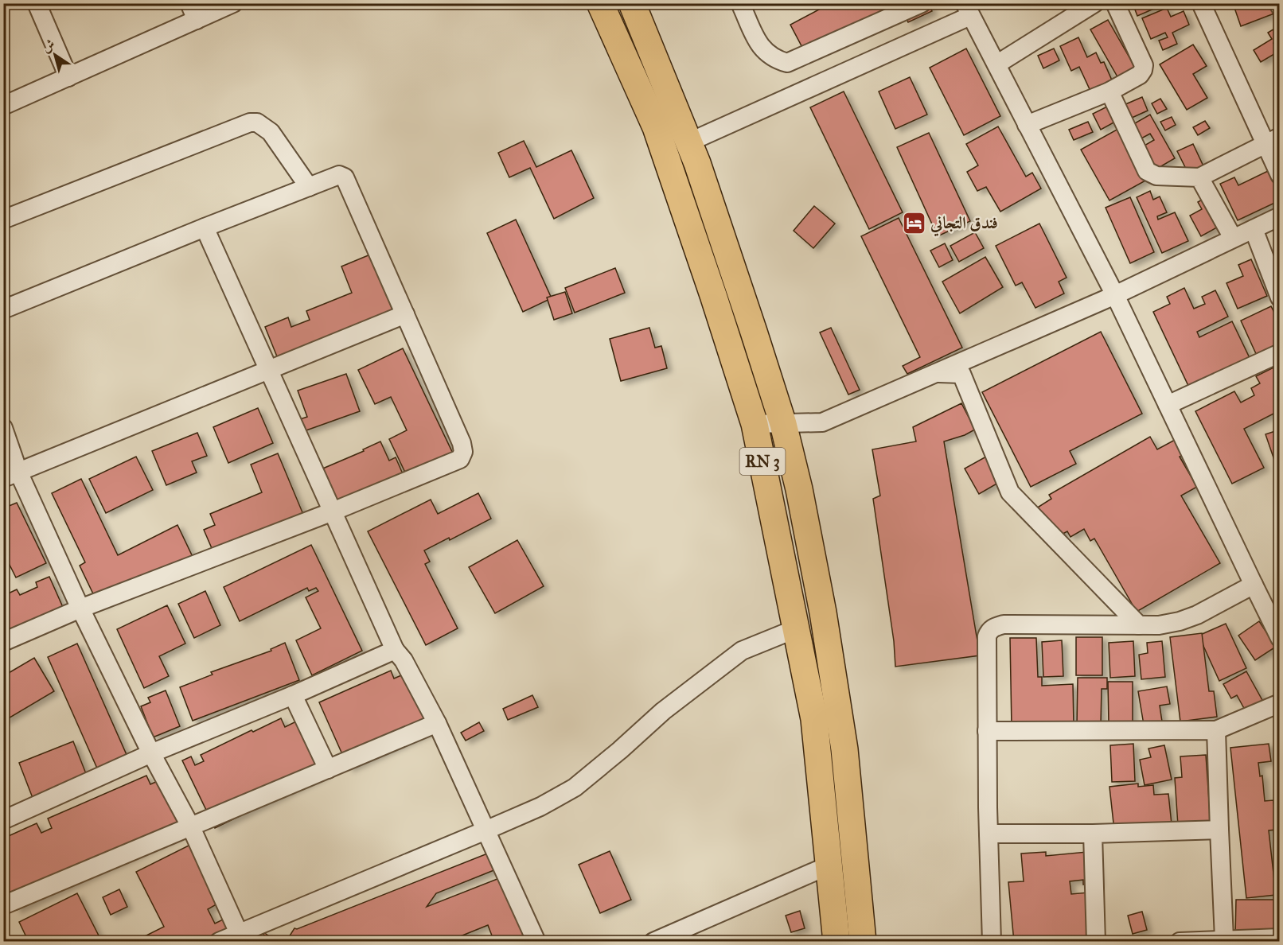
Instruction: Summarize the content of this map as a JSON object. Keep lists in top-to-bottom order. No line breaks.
{"streets":{"highway":["RN 3"]},"places":{"hotel":["فندق التجاني"]},"north":"top left"}
